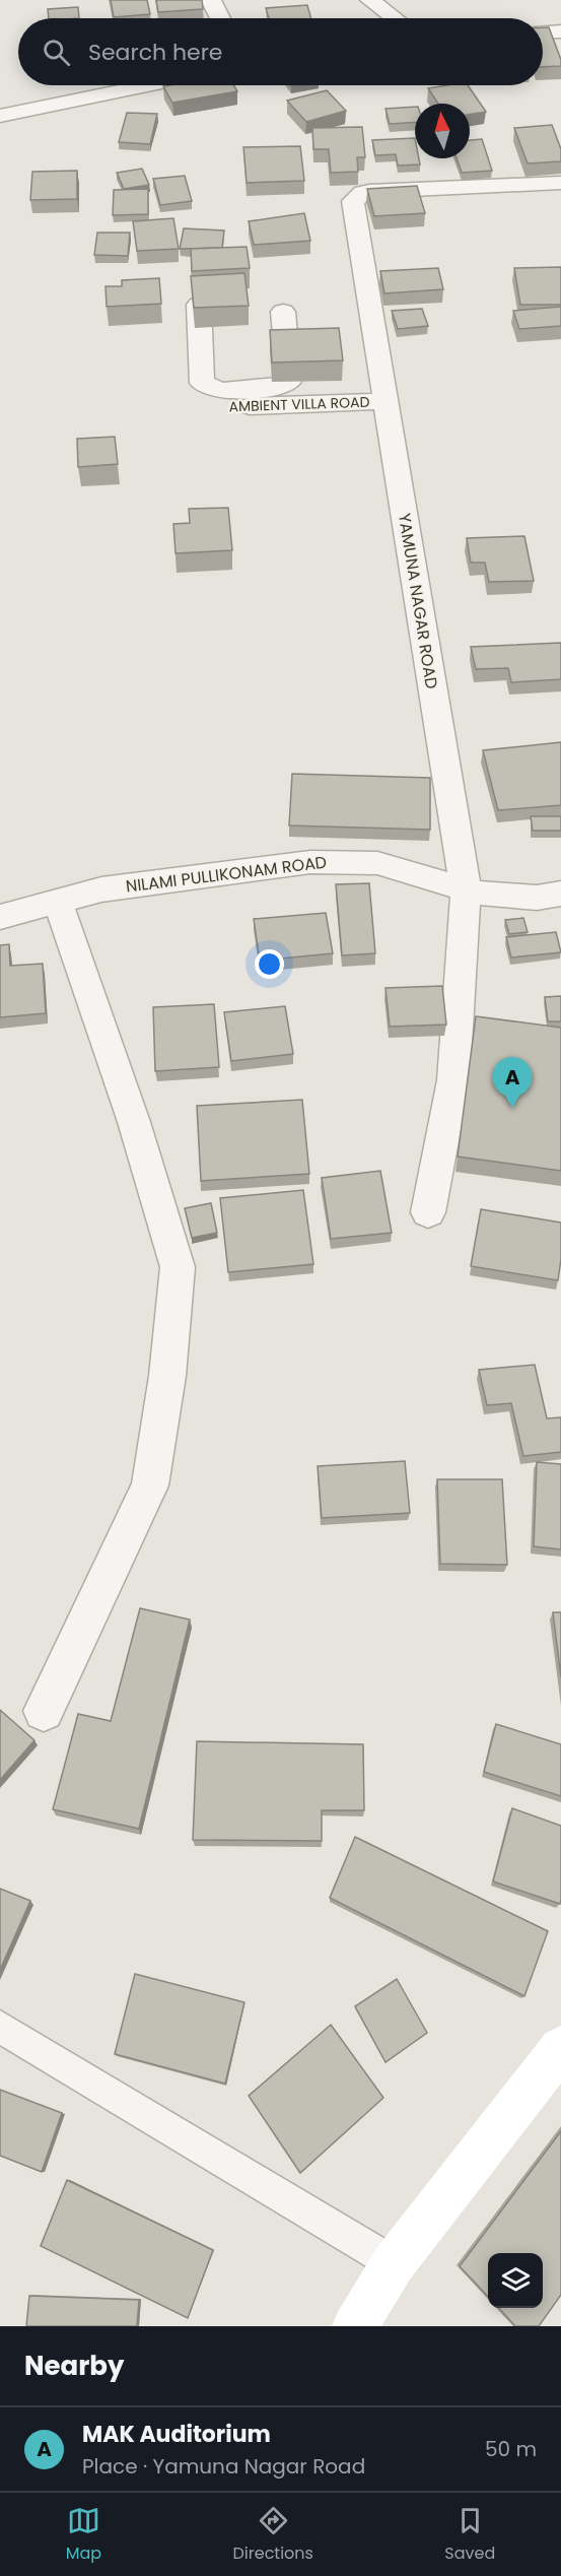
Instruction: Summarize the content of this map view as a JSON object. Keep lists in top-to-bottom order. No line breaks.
{"streets":{"street":["AMBIENT VILLA ROAD","YAMUNA NAGAR ROAD","NILAMI PULLIKONAM ROAD"]},"crossings":[["AMBIENT VILLA ROAD","YAMUNA NAGAR ROAD"],["YAMUNA NAGAR ROAD","NILAMI PULLIKONAM ROAD"]],"north":"top","page":{"search":"Search here","pins":"A","heading":"Nearby","list":[{"mark":"A","name":"MAK Auditorium","note":"Place · Yamuna Nagar Road","value":"50 m"}],"nav":["Map","Directions","Saved"]}}
